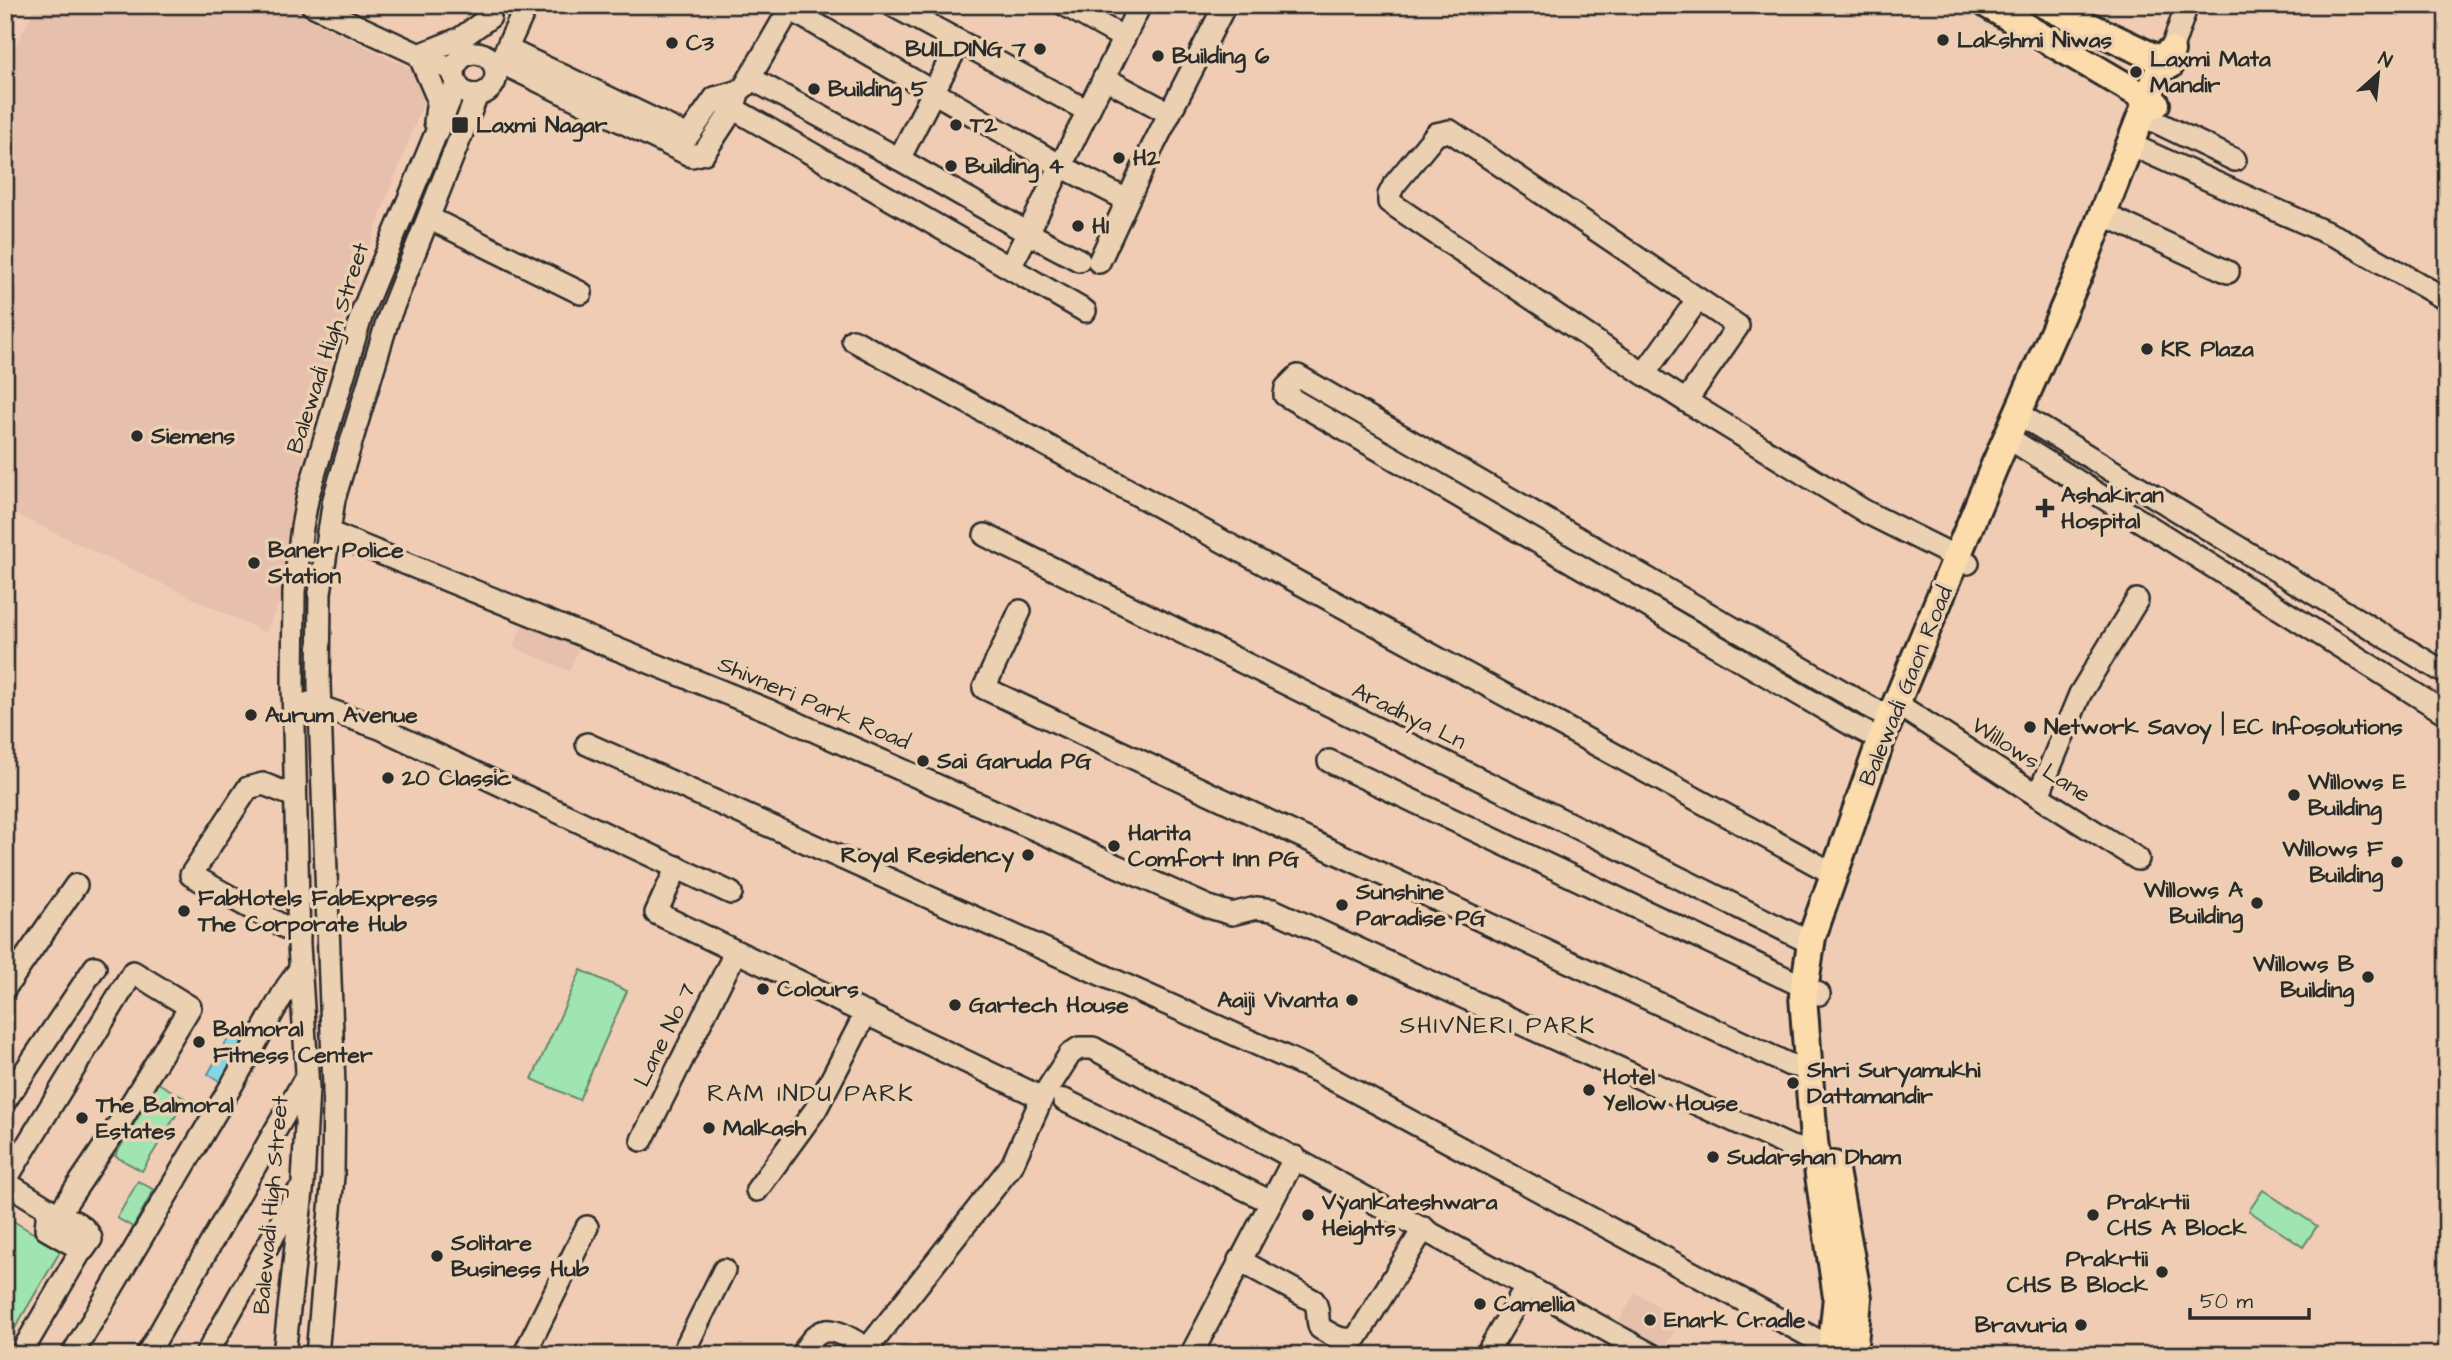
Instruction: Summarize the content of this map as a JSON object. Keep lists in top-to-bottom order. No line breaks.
{"streets":{"main road":["Balewadi Gaon Road"],"street":["Balewadi High Street","Shivneri Park Road","Aradhya Ln","Willows Lane","Lane No 7"]},"crossings":[["Balewadi Gaon Road","Shivneri Park Road"],["Balewadi Gaon Road","Aradhya Ln"],["Balewadi Gaon Road","Willows Lane"]],"districts":["SHIVNERI PARK","RAM INDU PARK"],"places":{"other":["Lakshmi Niwas","C3","BUILDING 7","Building 6","Laxmi Mata Mandir","Building 5","T2","H2","Building 4","H1","KR Plaza","Siemens","Baner Police Station","Aurum Avenue","Network Savoy | EC Infosolutions","Sai Garuda PG","20 Classic","Willows E Building","Harita Comfort Inn PG","Royal Residency","Willows F Building","Willows A Building","Sunshine Paradise PG","FabHotels FabExpress The Corporate Hub","Willows B Building","Colours","Aaiji Vivanta","Gartech House","Balmoral Fitness Center","Shri Suryamukhi Dattamandir","Hotel Yellow House","The Balmoral Estates","Malkash","Sudarshan Dham","Vyankateshwara Heights","Prakrtii CHS A Block","Solitare Business Hub","Prakrtii CHS B Block","Camellia","Enark Cradle","Bravuria"],"transit":["Laxmi Nagar"],"health":["Ashakiran Hospital"]},"scale_bar":"50 m","north":"top right"}
